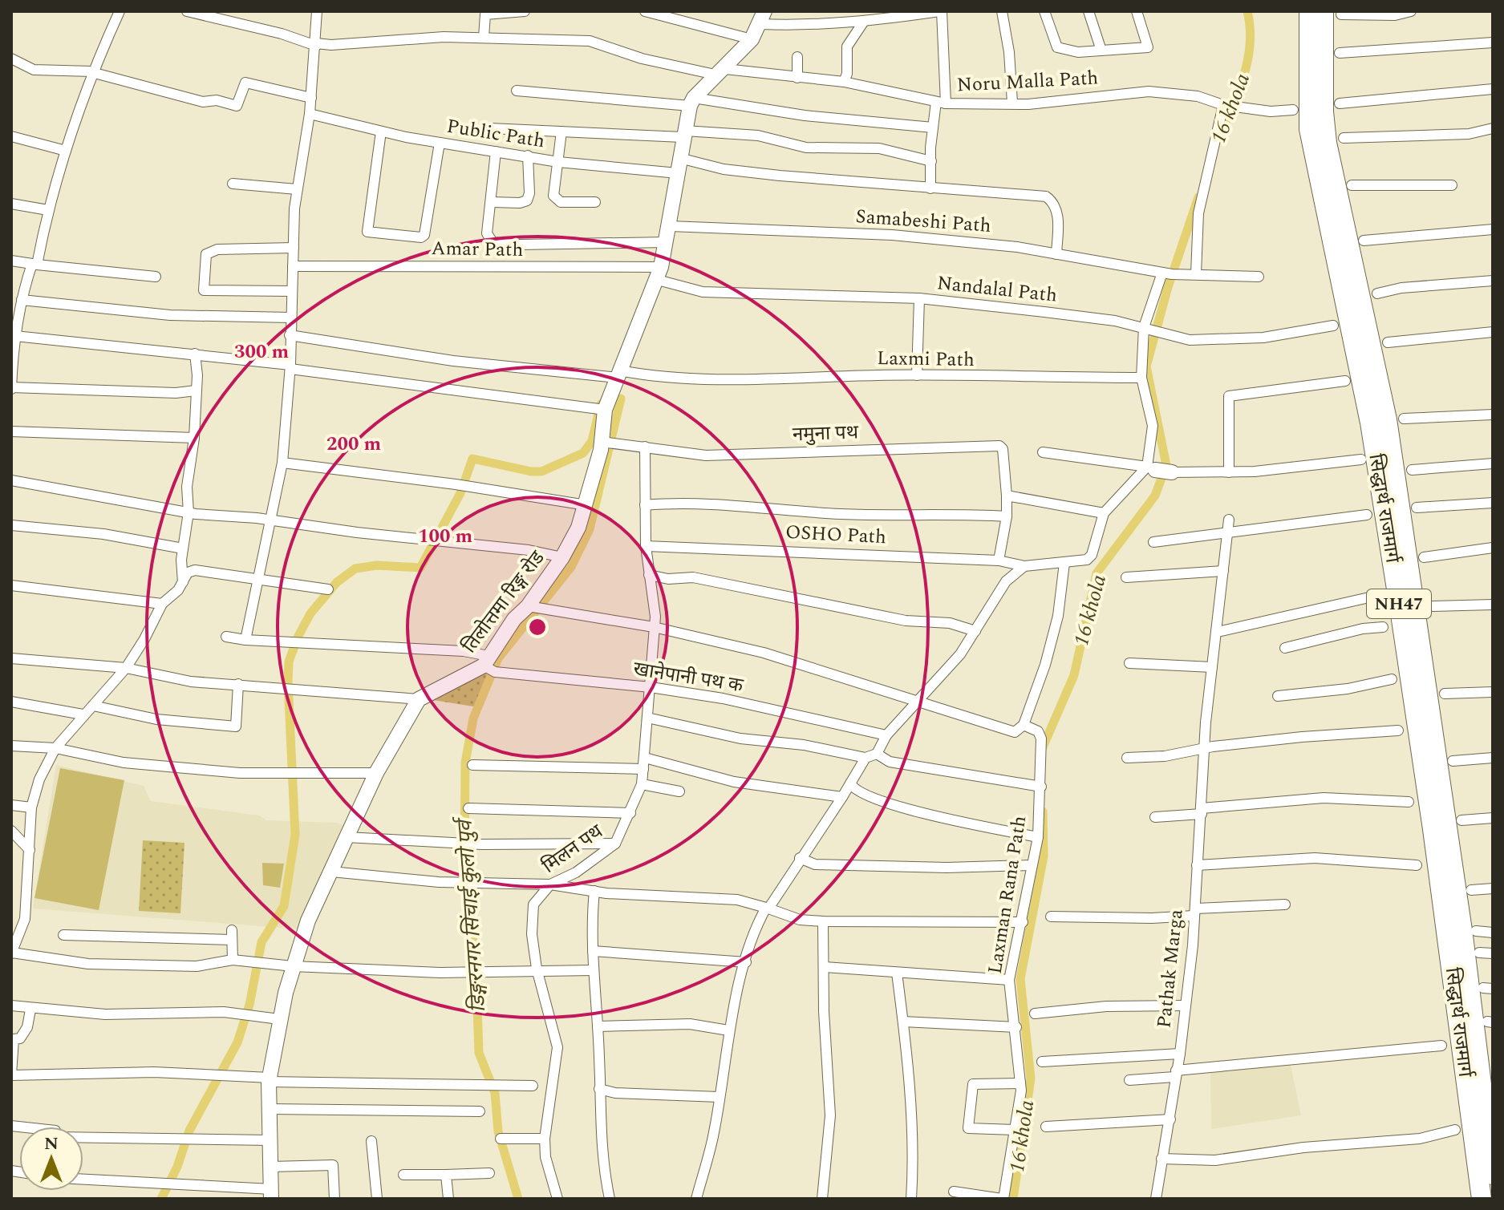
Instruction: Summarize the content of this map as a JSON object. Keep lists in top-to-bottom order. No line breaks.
{"streets":{"highway":["सिद्धार्थ राजमार्ग","NH47"],"street":["Noru Malla Path","Public Path","Samabeshi Path","Amar Path","Nandalal Path","Laxmi Path","नमुना पथ","OSHO Path","तिलोत्तमा रिङ्ग रोड","खानेपानी पथ क","मिलन पथ","Laxman Rana Path","Pathak Marga"]},"crossings":[["Public Path","Samabeshi Path"],["Public Path","तिलोत्तमा रिङ्ग रोड"],["Samabeshi Path","तिलोत्तमा रिङ्ग रोड"],["Amar Path","Nandalal Path"],["Amar Path","तिलोत्तमा रिङ्ग रोड"],["Nandalal Path","तिलोत्तमा रिङ्ग रोड"],["Laxmi Path","तिलोत्तमा रिङ्ग रोड"],["नमुना पथ","तिलोत्तमा रिङ्ग रोड"],["नमुना पथ","मिलन पथ"],["OSHO Path","मिलन पथ"],["तिलोत्तमा रिङ्ग रोड","खानेपानी पथ क"],["खानेपानी पथ क","मिलन पथ"]],"water":["16 khola","डिङ्गरनगर सिंचाई कुलो पुर्व"],"north":"top","rings":["300 m","200 m","100 m"]}
